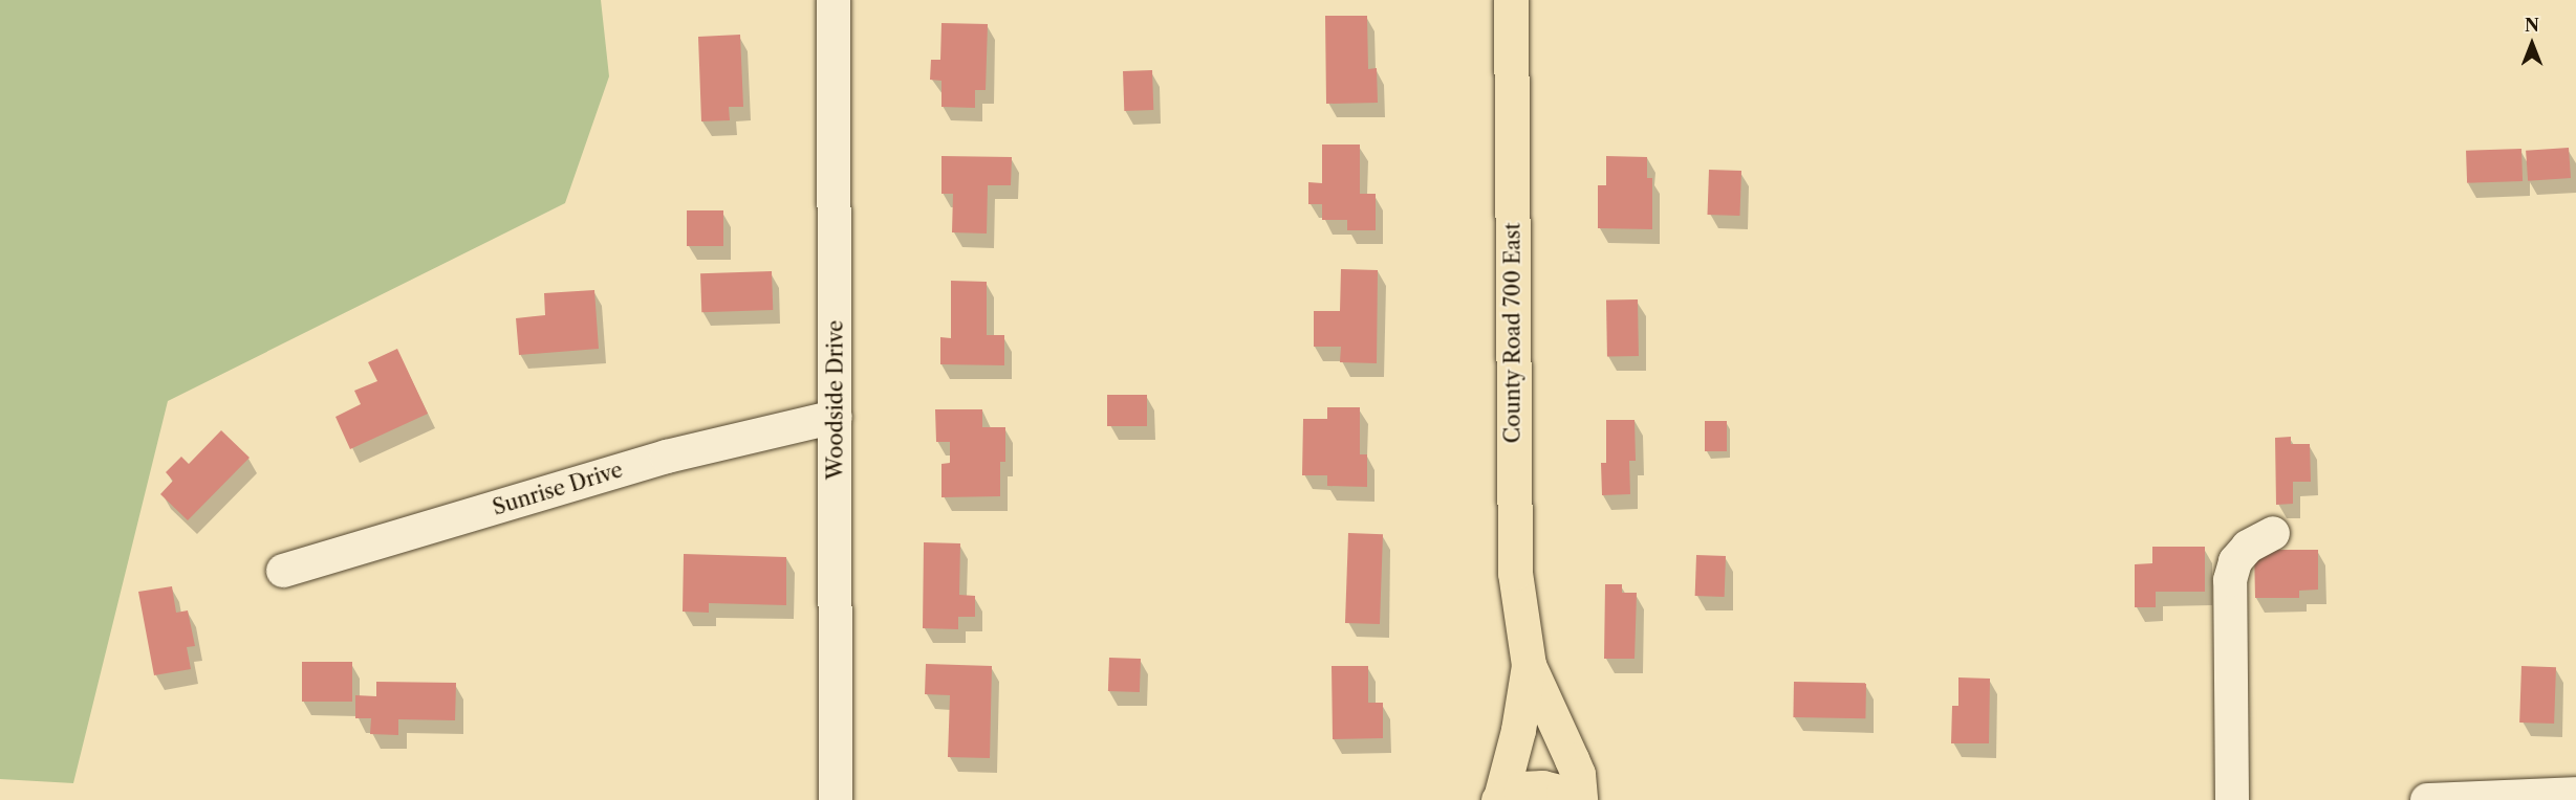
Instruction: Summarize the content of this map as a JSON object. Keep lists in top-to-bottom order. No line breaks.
{"streets":{"main road":["County Road 700 East"],"street":["Woodside Drive","Sunrise Drive"]},"crossings":[["Woodside Drive","Sunrise Drive"]],"north":"top"}
